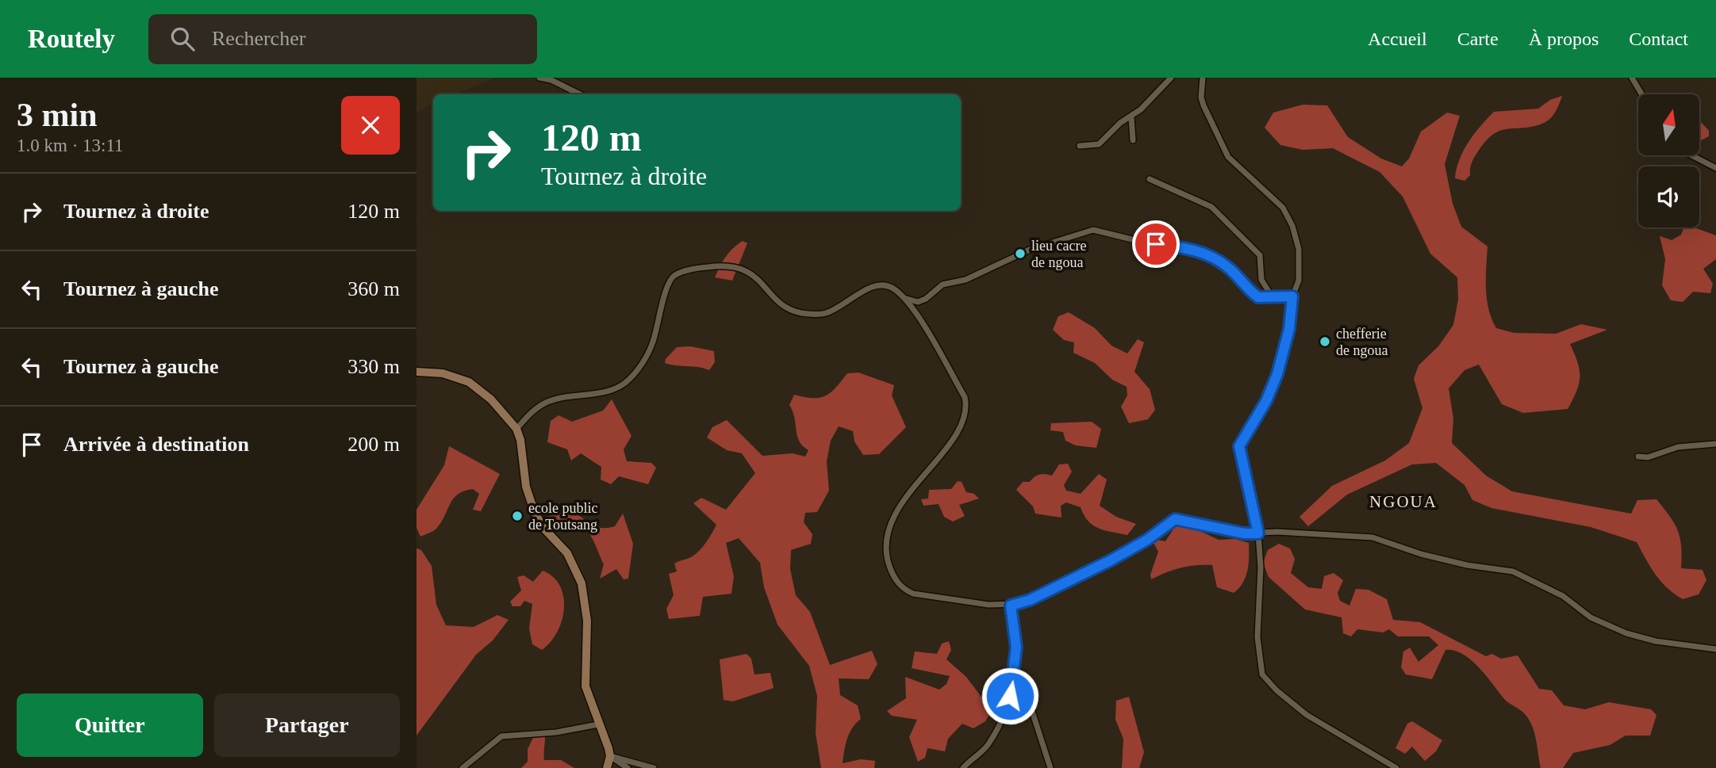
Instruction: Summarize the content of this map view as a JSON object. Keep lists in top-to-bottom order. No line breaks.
{"districts":["NGOUA"],"places":["lieu cacre de ngoua","chefferie de ngoua","ecole public de Toutsang"],"north":"top","page":{"header":"Routely","search":"Rechercher","nav":["Accueil","Carte","À propos","Contact"],"heading":["3 min","1.0 km · 13:11"],"turn":["120 m","Tournez à droite"],"list":[{"name":"Tournez à droite","value":"120 m"},{"name":"Tournez à gauche","value":"360 m"},{"name":"Tournez à gauche","value":"330 m"},{"name":"Arrivée à destination","value":"200 m"}],"buttons":["Quitter","Partager"]}}
